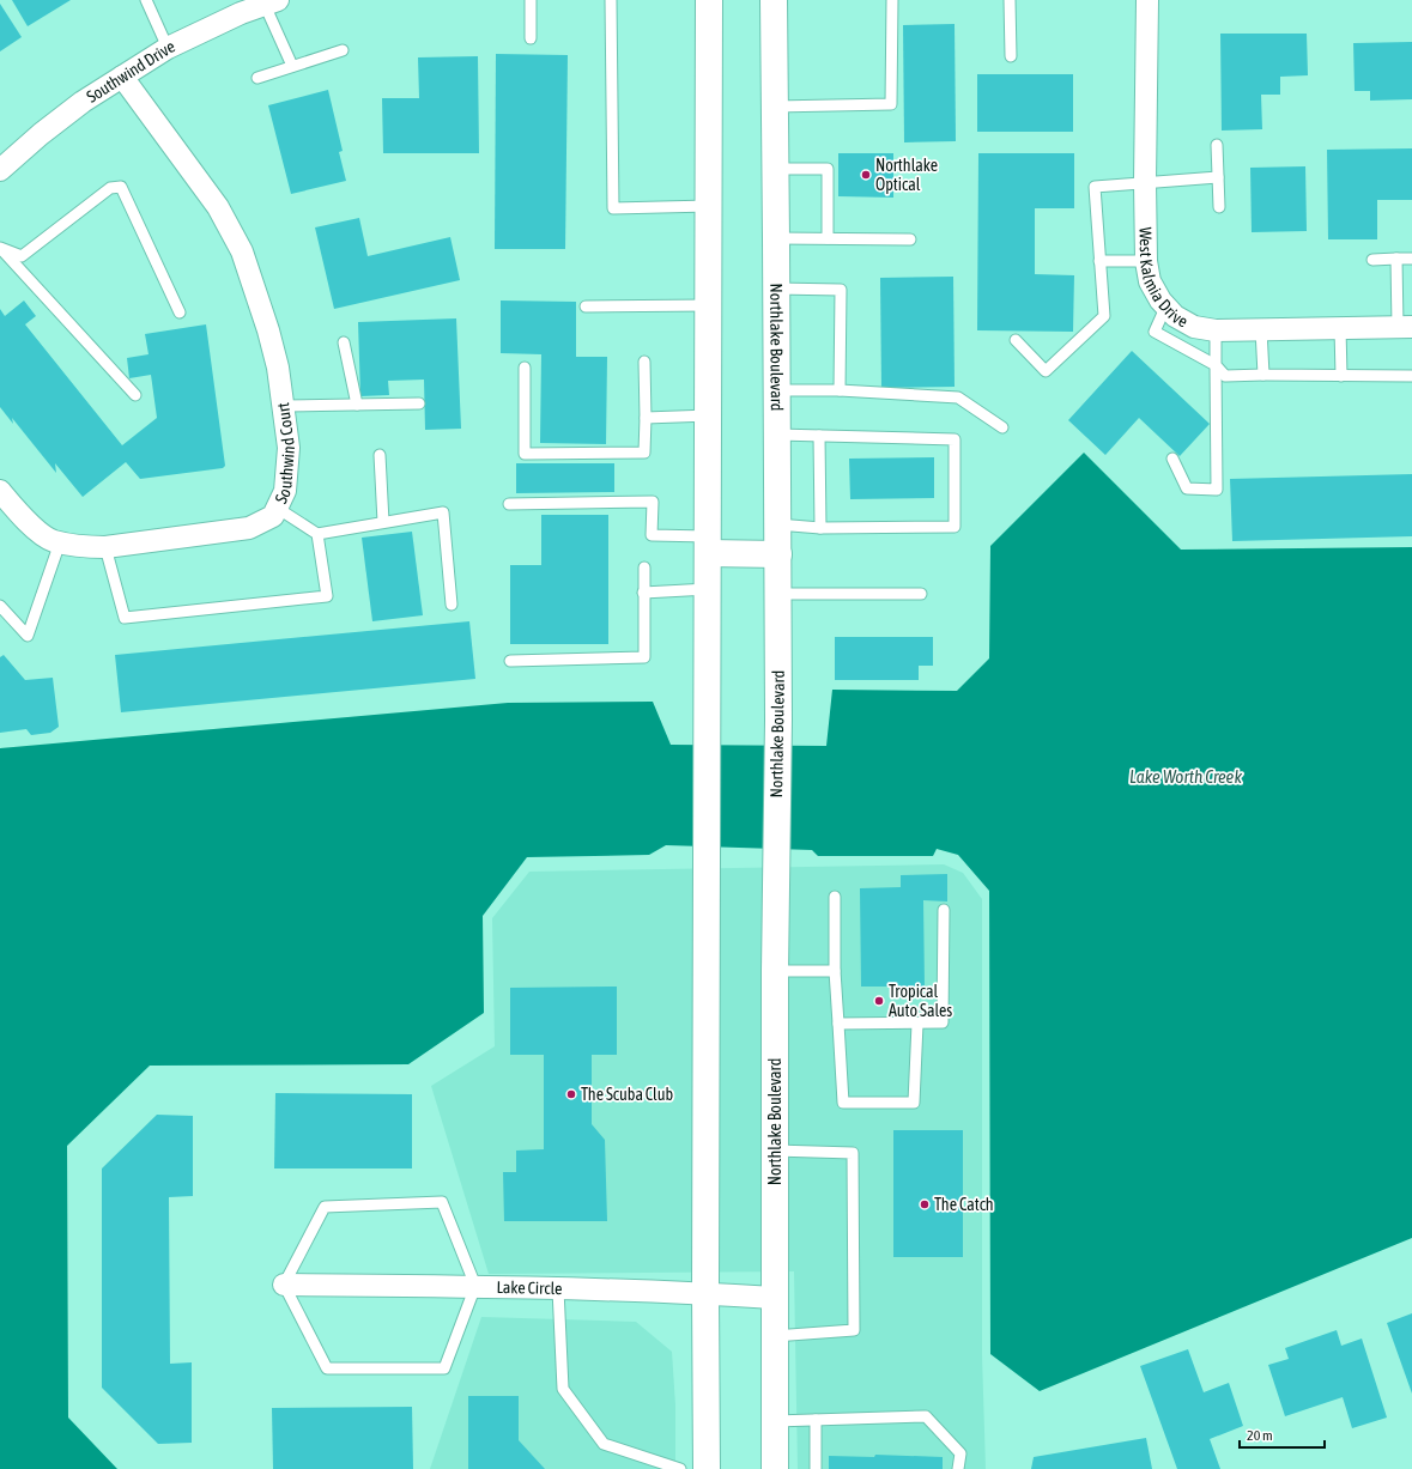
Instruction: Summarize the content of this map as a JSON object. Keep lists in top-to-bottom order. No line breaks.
{"streets":{"main road":["Northlake Boulevard"],"street":["Southwind Drive","West Kalmia Drive","Southwind Court","Lake Circle"]},"crossings":[["Southwind Drive","Southwind Court"],["Northlake Boulevard","Lake Circle"]],"water":["Lake Worth Creek"],"places":["Northlake Optical","Tropical Auto Sales","The Scuba Club","The Catch"],"scale_bar":"20 m"}
